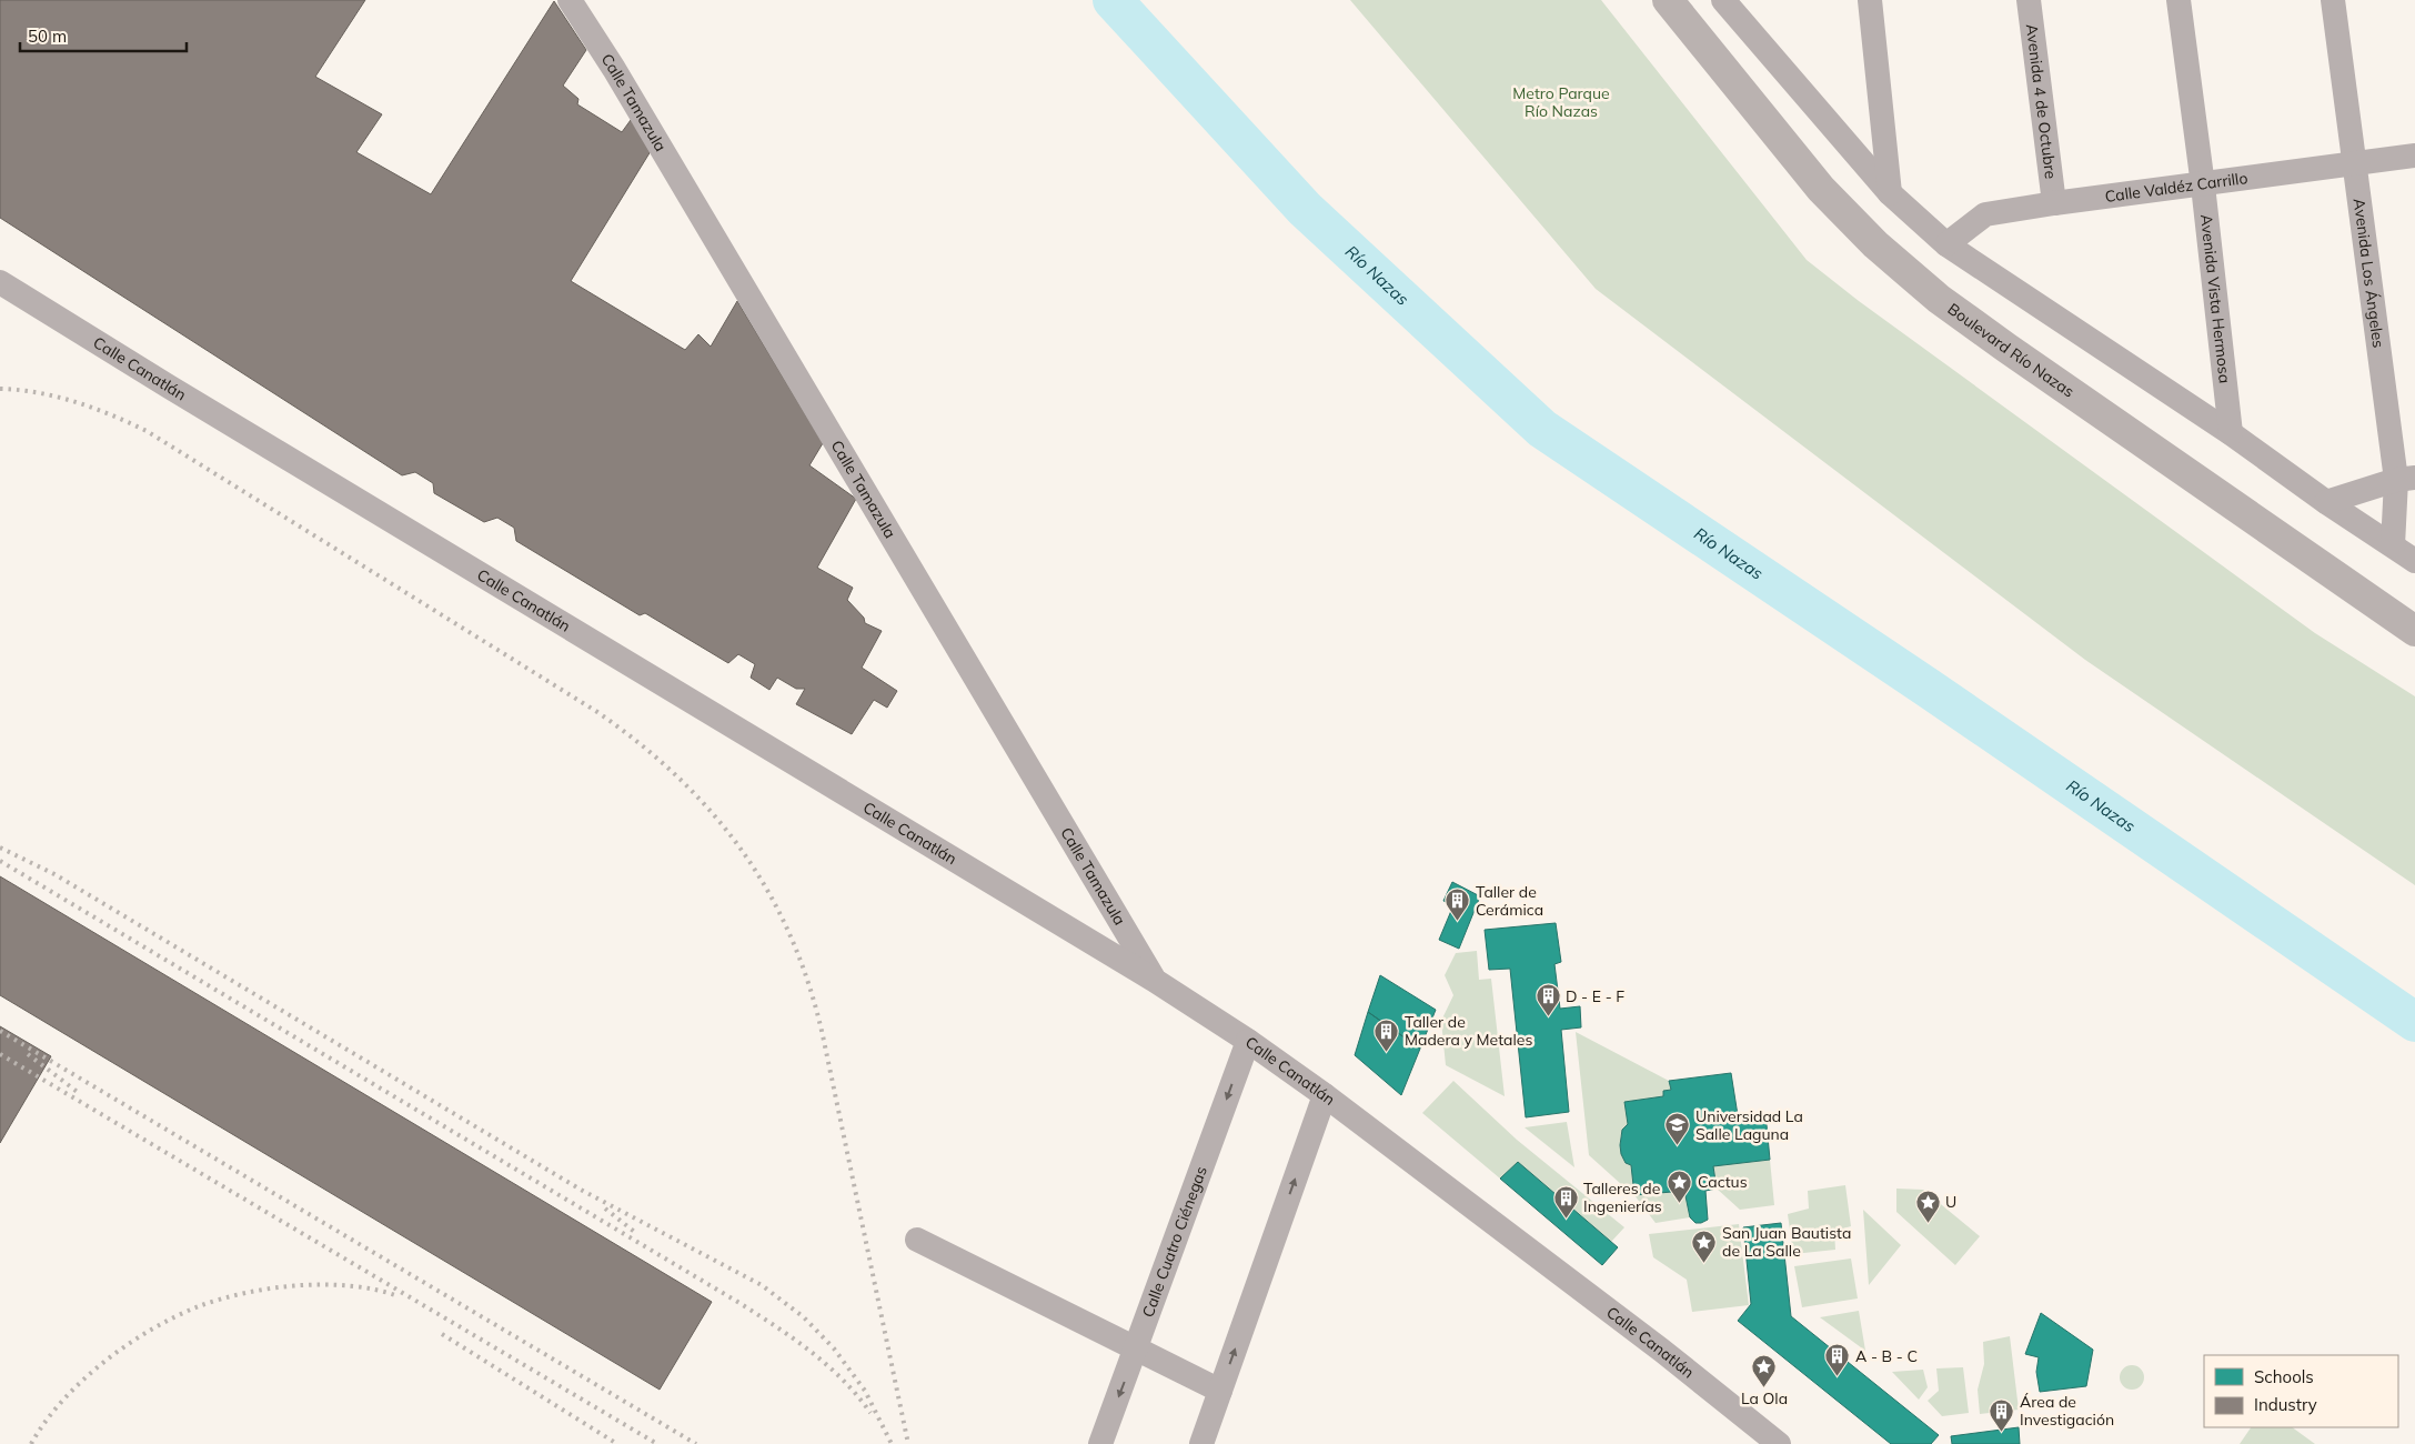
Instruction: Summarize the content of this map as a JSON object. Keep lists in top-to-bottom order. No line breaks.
{"streets":{"main road":["Boulevard Río Nazas"],"street":["Avenida 4 de Octubre","Calle Tamazula","Calle Valdéz Carrillo","Avenida Los Ángeles","Avenida Vista Hermosa","Calle Canatlán","Calle Cuatro Ciénegas"]},"crossings":[["Avenida 4 de Octubre","Calle Valdéz Carrillo"],["Calle Tamazula","Calle Canatlán"],["Calle Valdéz Carrillo","Avenida Los Ángeles"],["Calle Valdéz Carrillo","Avenida Vista Hermosa"],["Calle Canatlán","Calle Cuatro Ciénegas"]],"water":["Río Nazas"],"parks":["Metro Parque Río Nazas"],"places":{"building":["Taller de Cerámica","D - E - F","Taller de Madera y Metales","Talleres de Ingenierías","A - B - C","Área de Investigación"],"school or university":["Universidad La Salle Laguna"],"place":["Cactus","U","San Juan Bautista de La Salle","La Ola"]},"legend":["Schools","Industry"],"scale_bar":"50 m"}
